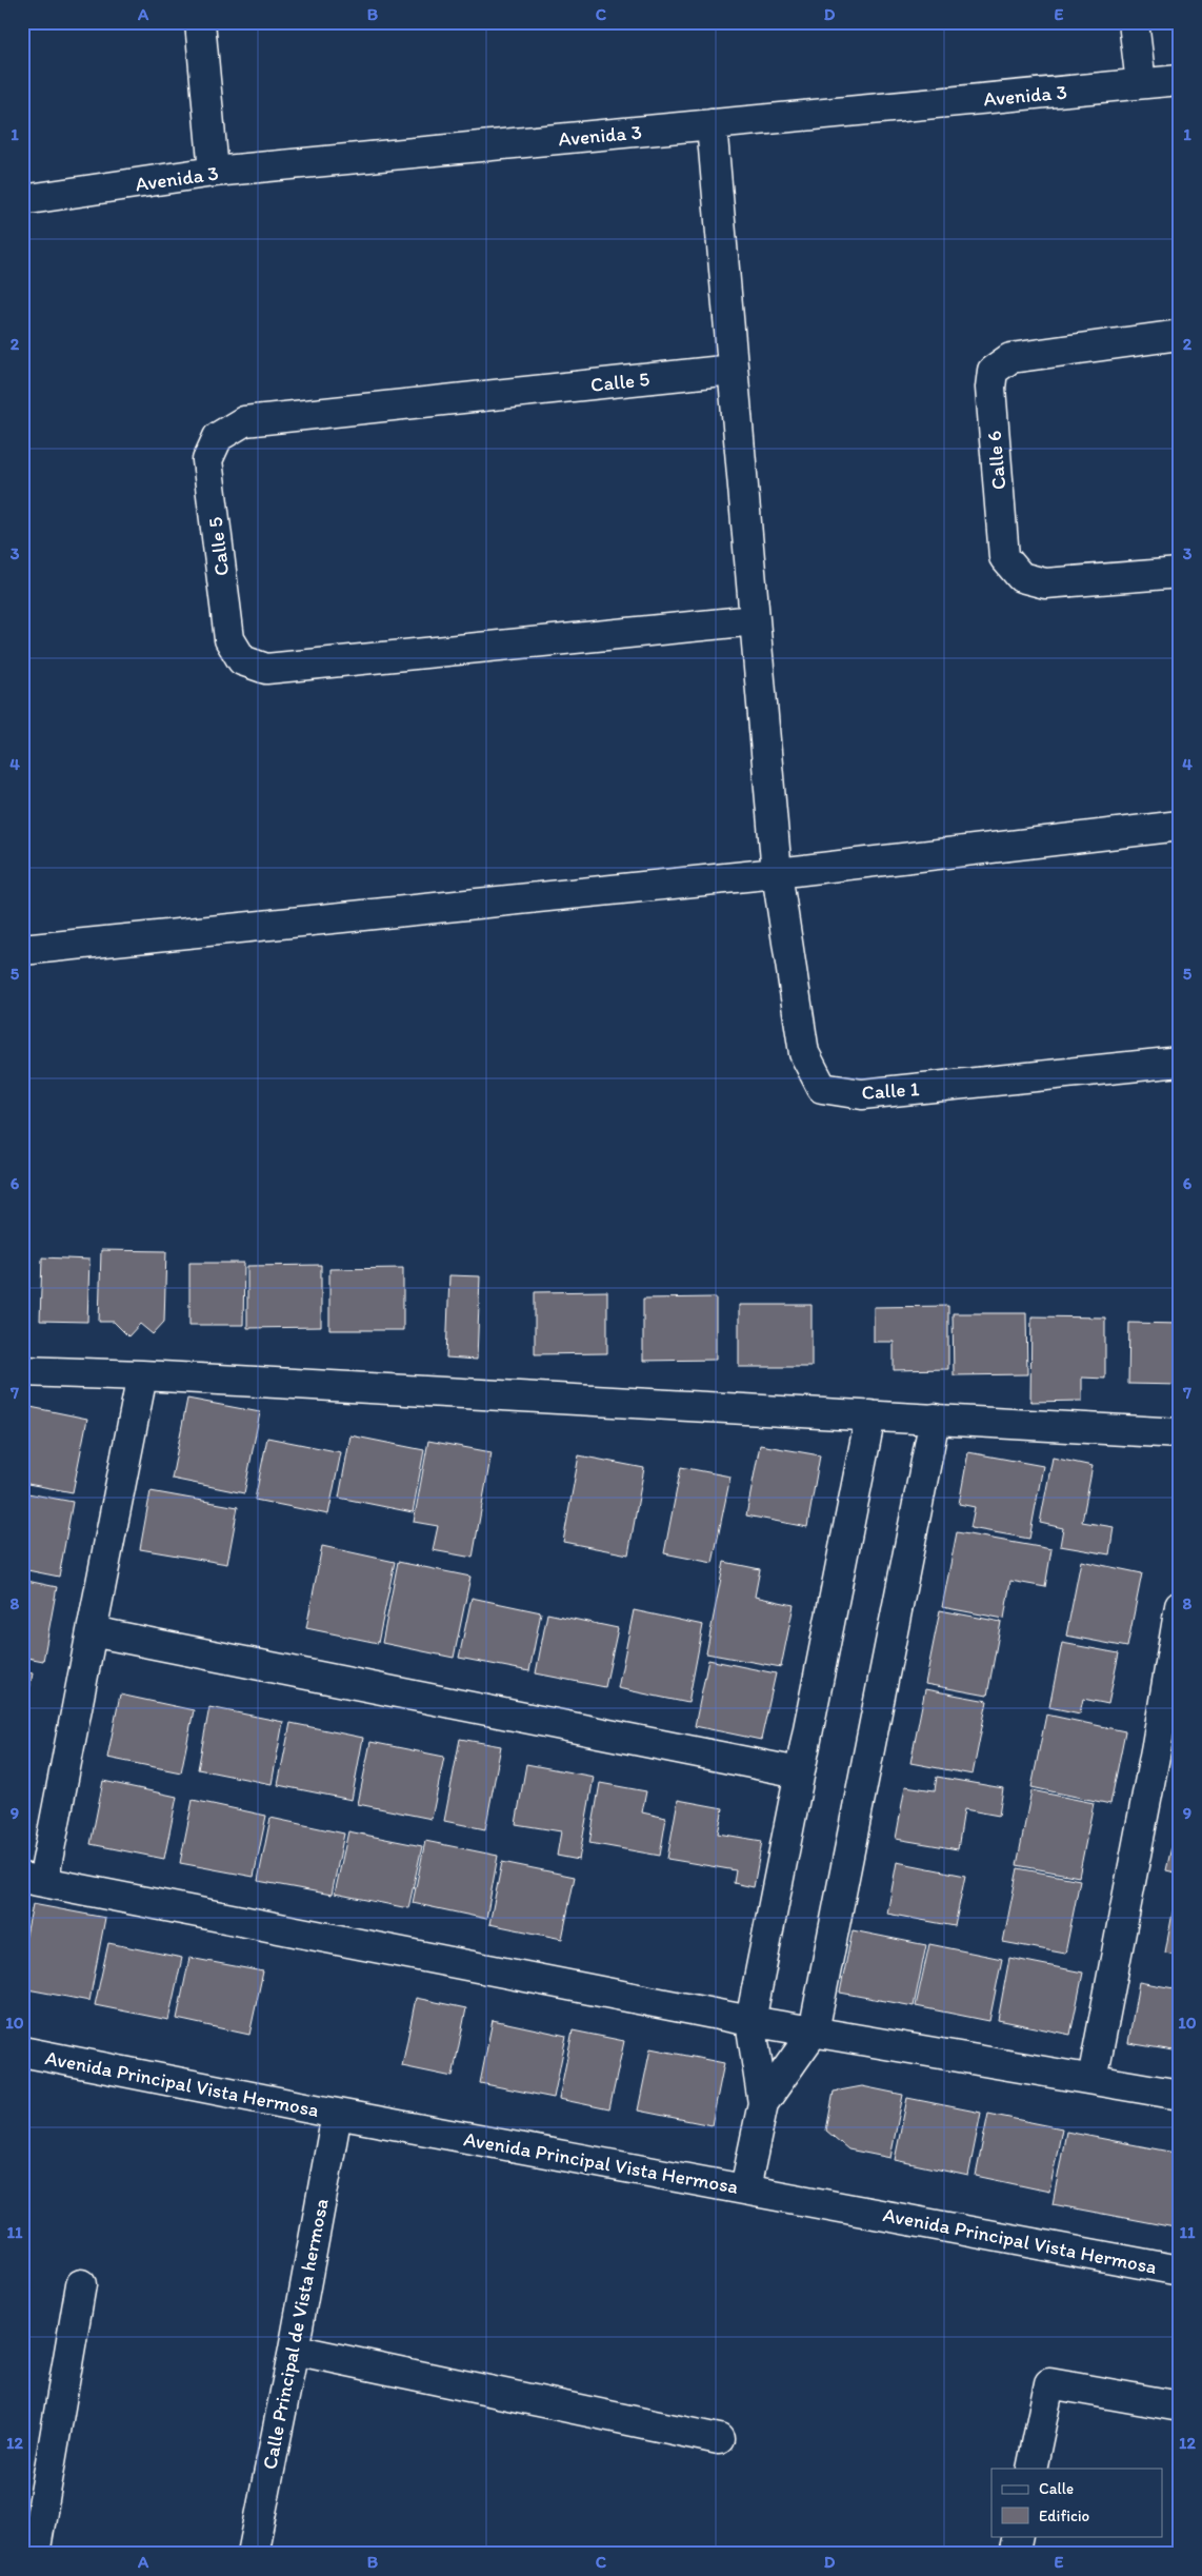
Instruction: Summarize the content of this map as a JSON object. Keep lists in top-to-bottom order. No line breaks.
{"streets":{"street":["Avenida 3","Calle 5","Calle 6","Calle 1","Avenida Principal Vista Hermosa","Calle Principal de Vista hermosa"]},"crossings":[["Avenida Principal Vista Hermosa","Calle Principal de Vista hermosa"]],"legend":["Calle","Edificio"],"grid":{"columns":["A","B","C","D","E"],"rows":["1","2","3","4","5","6","7","8","9","10","11","12"]}}
